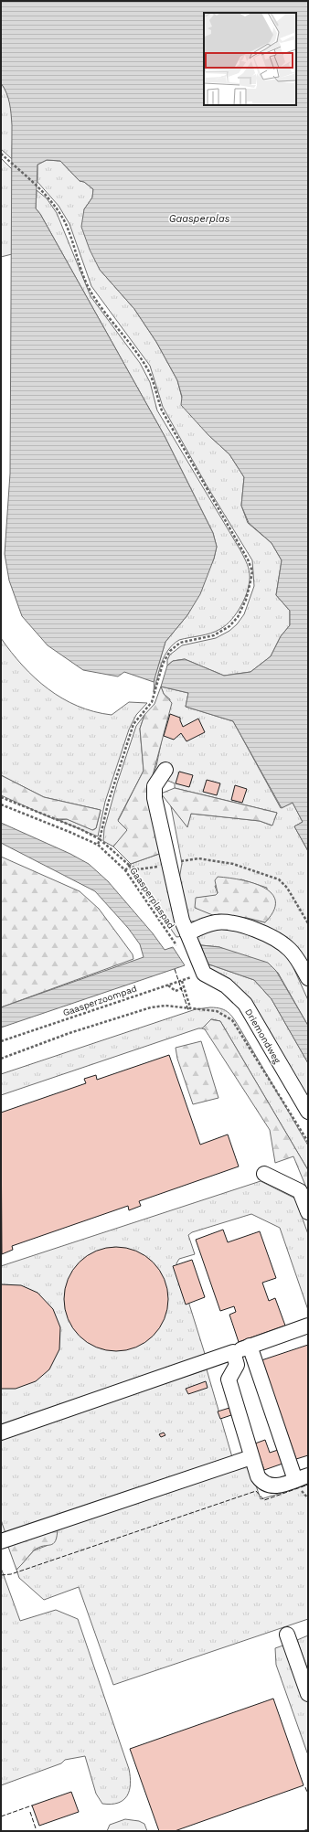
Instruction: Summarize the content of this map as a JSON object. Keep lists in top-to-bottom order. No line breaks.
{"streets":{"street":["Driemondweg"],"path":["Gaasperplaspad","Gaasperzoompad"]},"crossings":[["Gaasperzoompad","Driemondweg"]],"water":["Gaasperplas"]}
